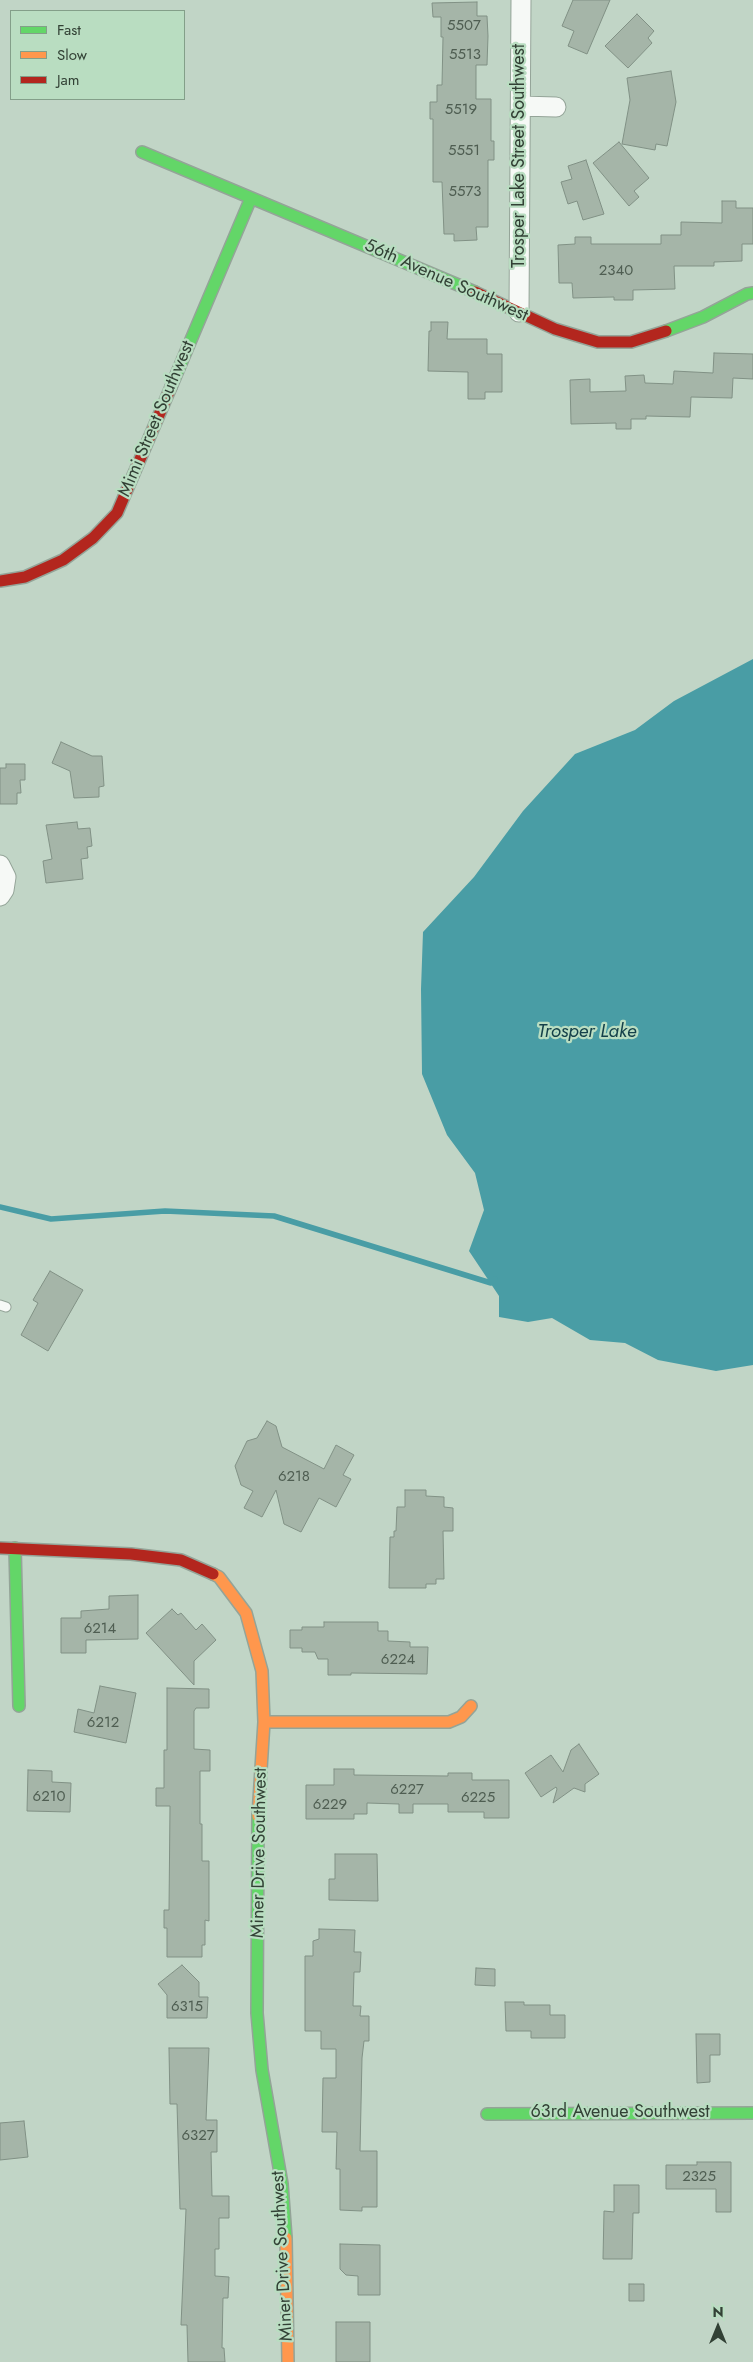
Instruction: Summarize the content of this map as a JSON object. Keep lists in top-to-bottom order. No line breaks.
{"streets":{"street":["Trosper Lake Street Southwest","56th Avenue Southwest","Mimi Street Southwest","Miner Drive Southwest","63rd Avenue Southwest"]},"crossings":[["Trosper Lake Street Southwest","56th Avenue Southwest"],["56th Avenue Southwest","Mimi Street Southwest"]],"water":["Trosper Lake"],"house_numbers":["5507","5513","5519","5551","5573","2340","6218","6214","6224","6212","6227","6210","6225","6229","6315","6327","2325"],"legend":["Fast","Slow","Jam"],"north":"top"}
